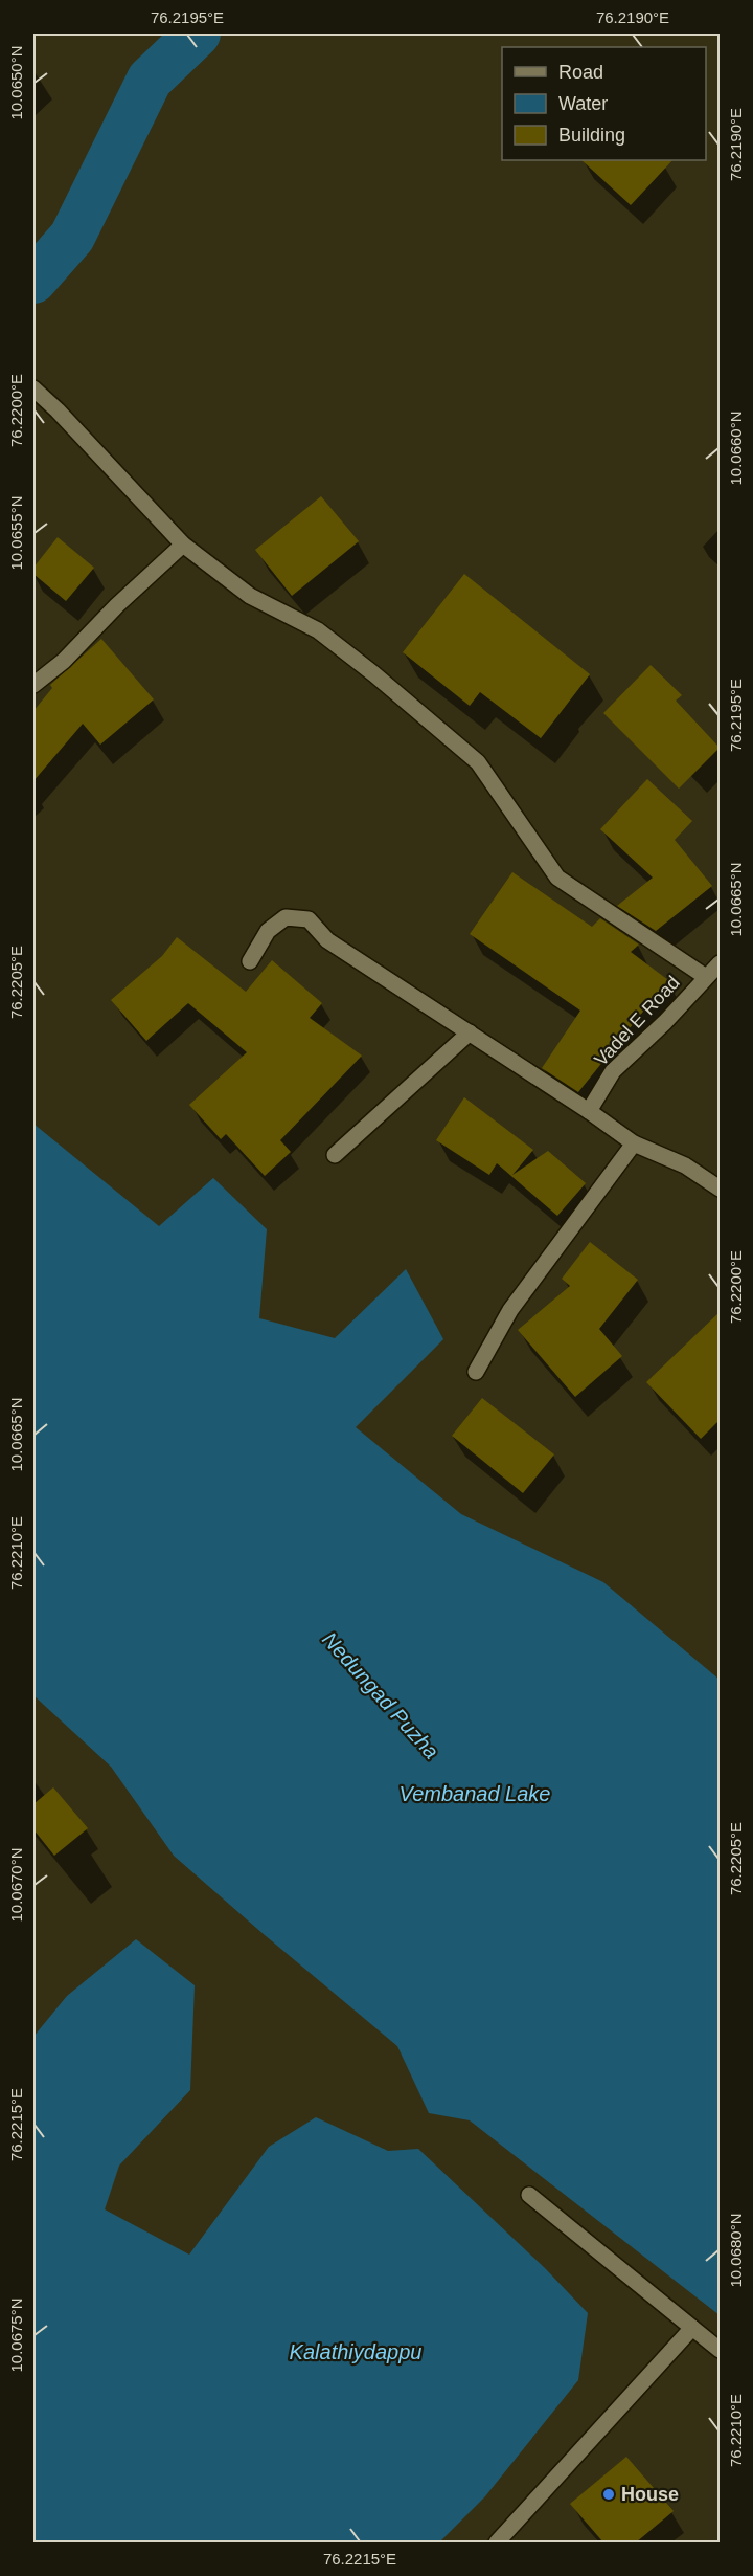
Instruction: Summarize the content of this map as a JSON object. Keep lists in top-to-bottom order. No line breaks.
{"streets":{"street":["Vadel E Road"]},"water":["Nedungad Puzha","Vembanad Lake","Kalathiydappu"],"places":["House"],"legend":["Road","Water","Building"],"coordinates":["76.2195°E","76.2190°E","10.0650°N","76.2200°E","10.0660°N","10.0655°N","10.0665°N","76.2205°E","76.2210°E","10.0670°N","76.2215°E","10.0680°N","10.0675°N"]}
